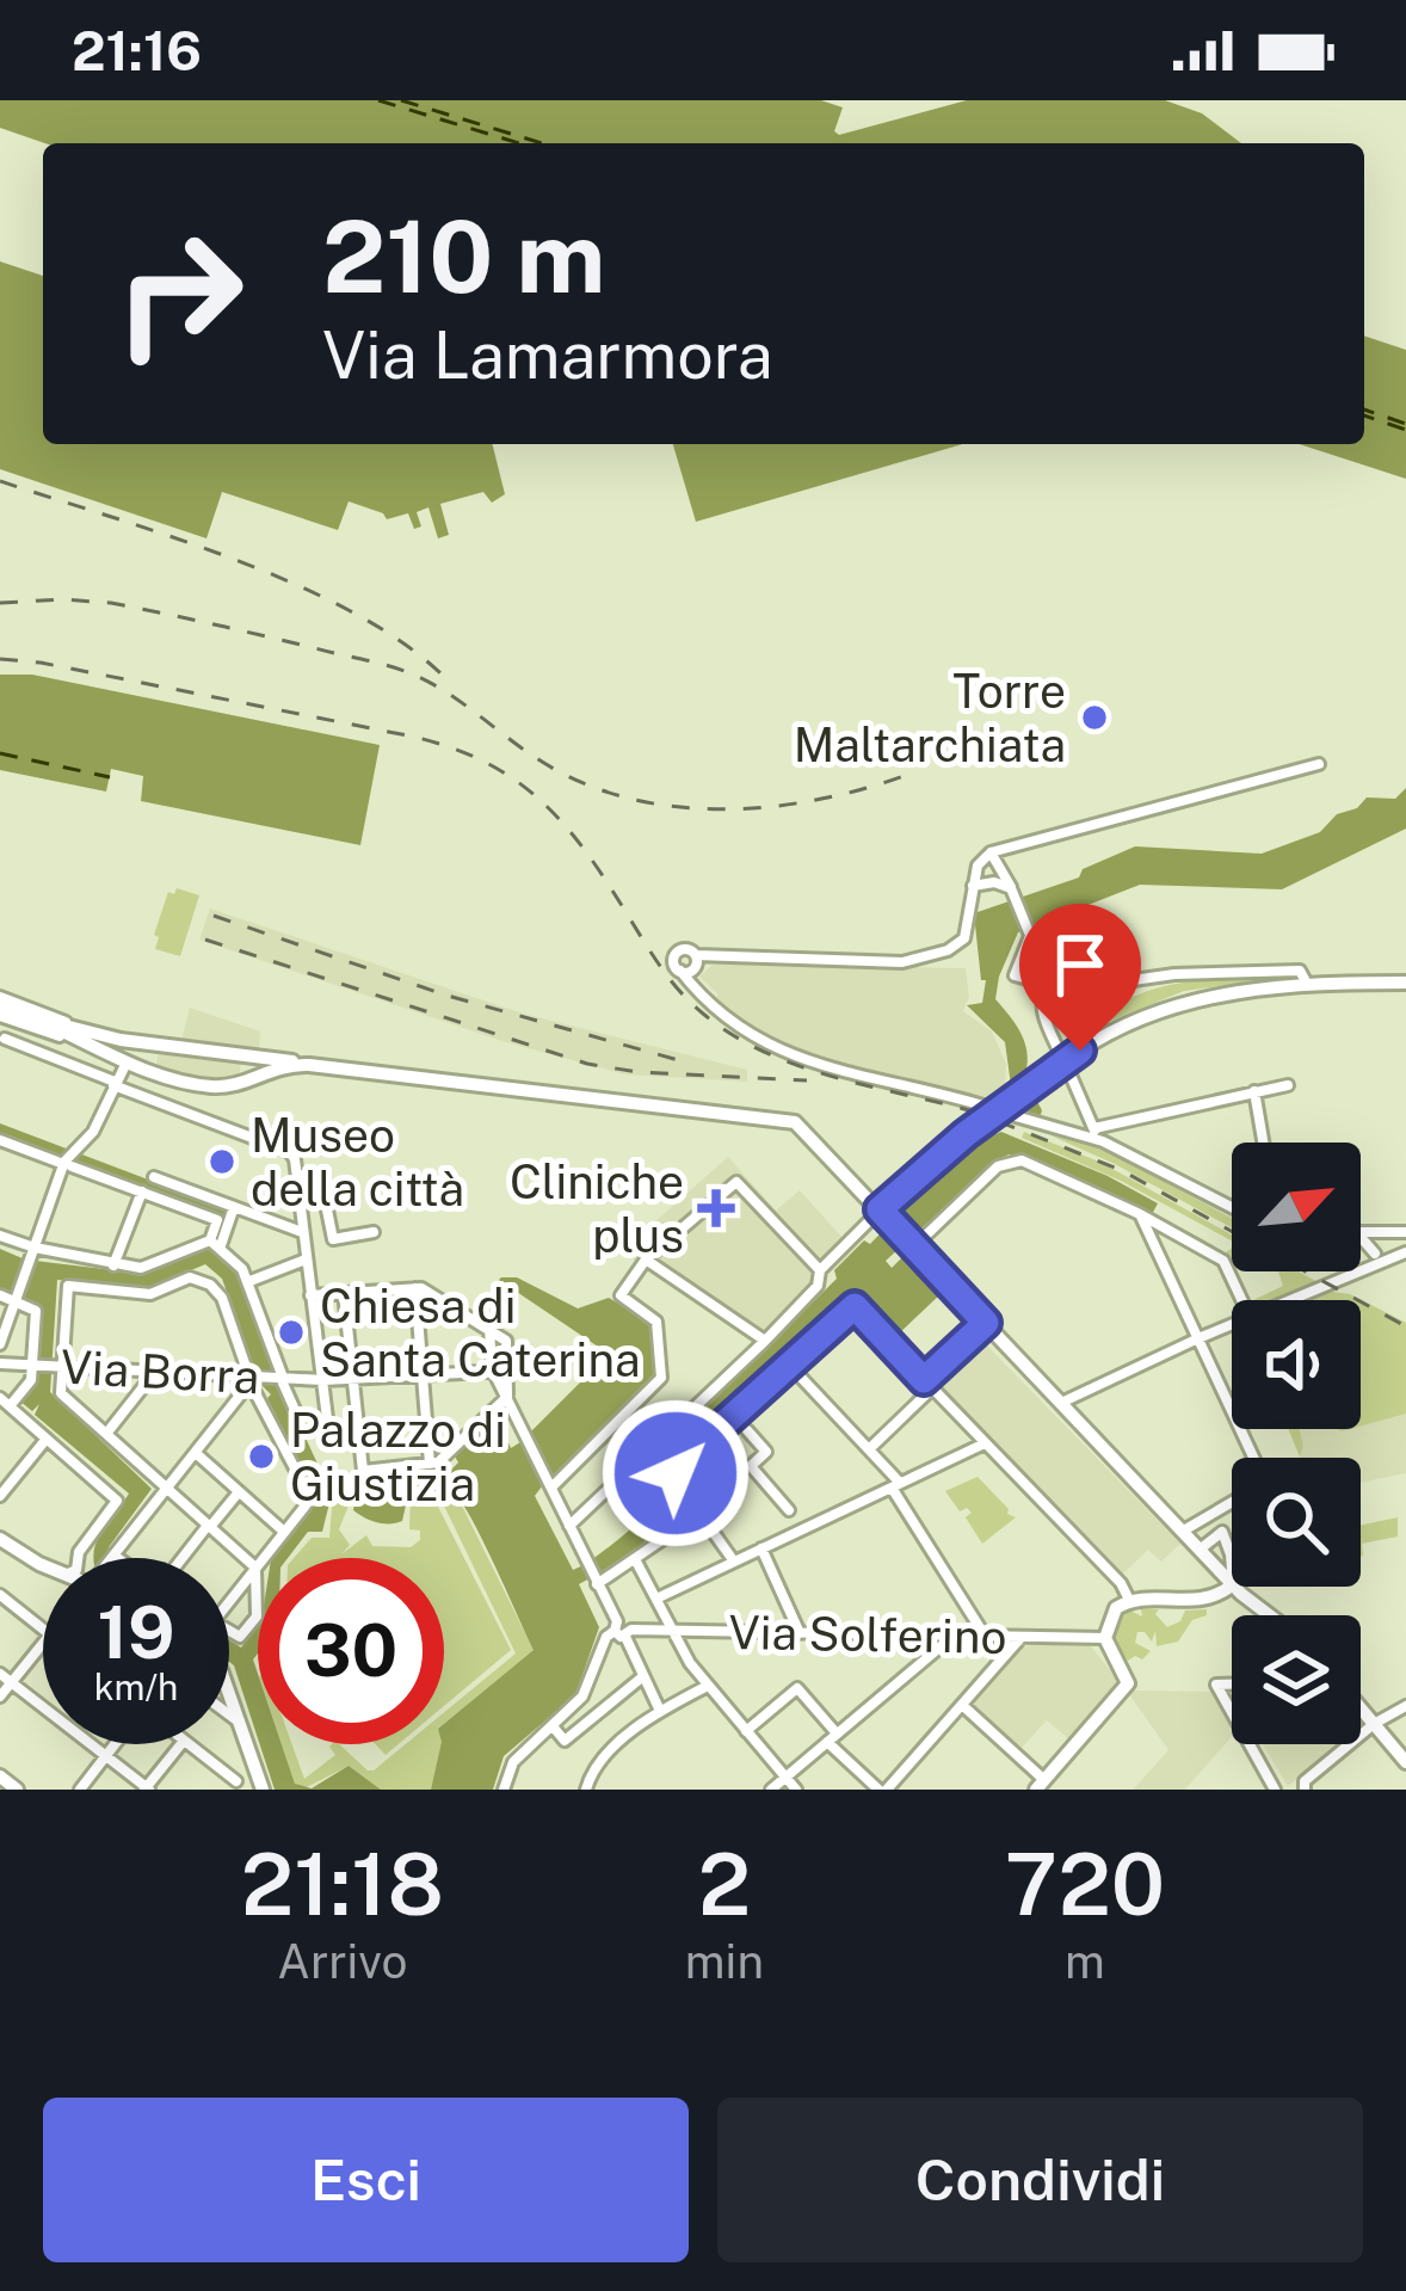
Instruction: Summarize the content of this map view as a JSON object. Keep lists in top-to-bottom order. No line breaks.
{"streets":{"street":["Via Borra","Via Solferino"]},"places":{"other":["Torre Maltarchiata","Museo della città","Chiesa di Santa Caterina","Palazzo di Giustizia"],"health":["Cliniche plus"]},"north":"top right","page":{"status":"21:16","turn":["210 m","Via Lamarmora"],"speed":"19 km/h","limit":"30","eta":["21:18","Arrivo","2","min","720","m"],"buttons":["Esci","Condividi"]}}
